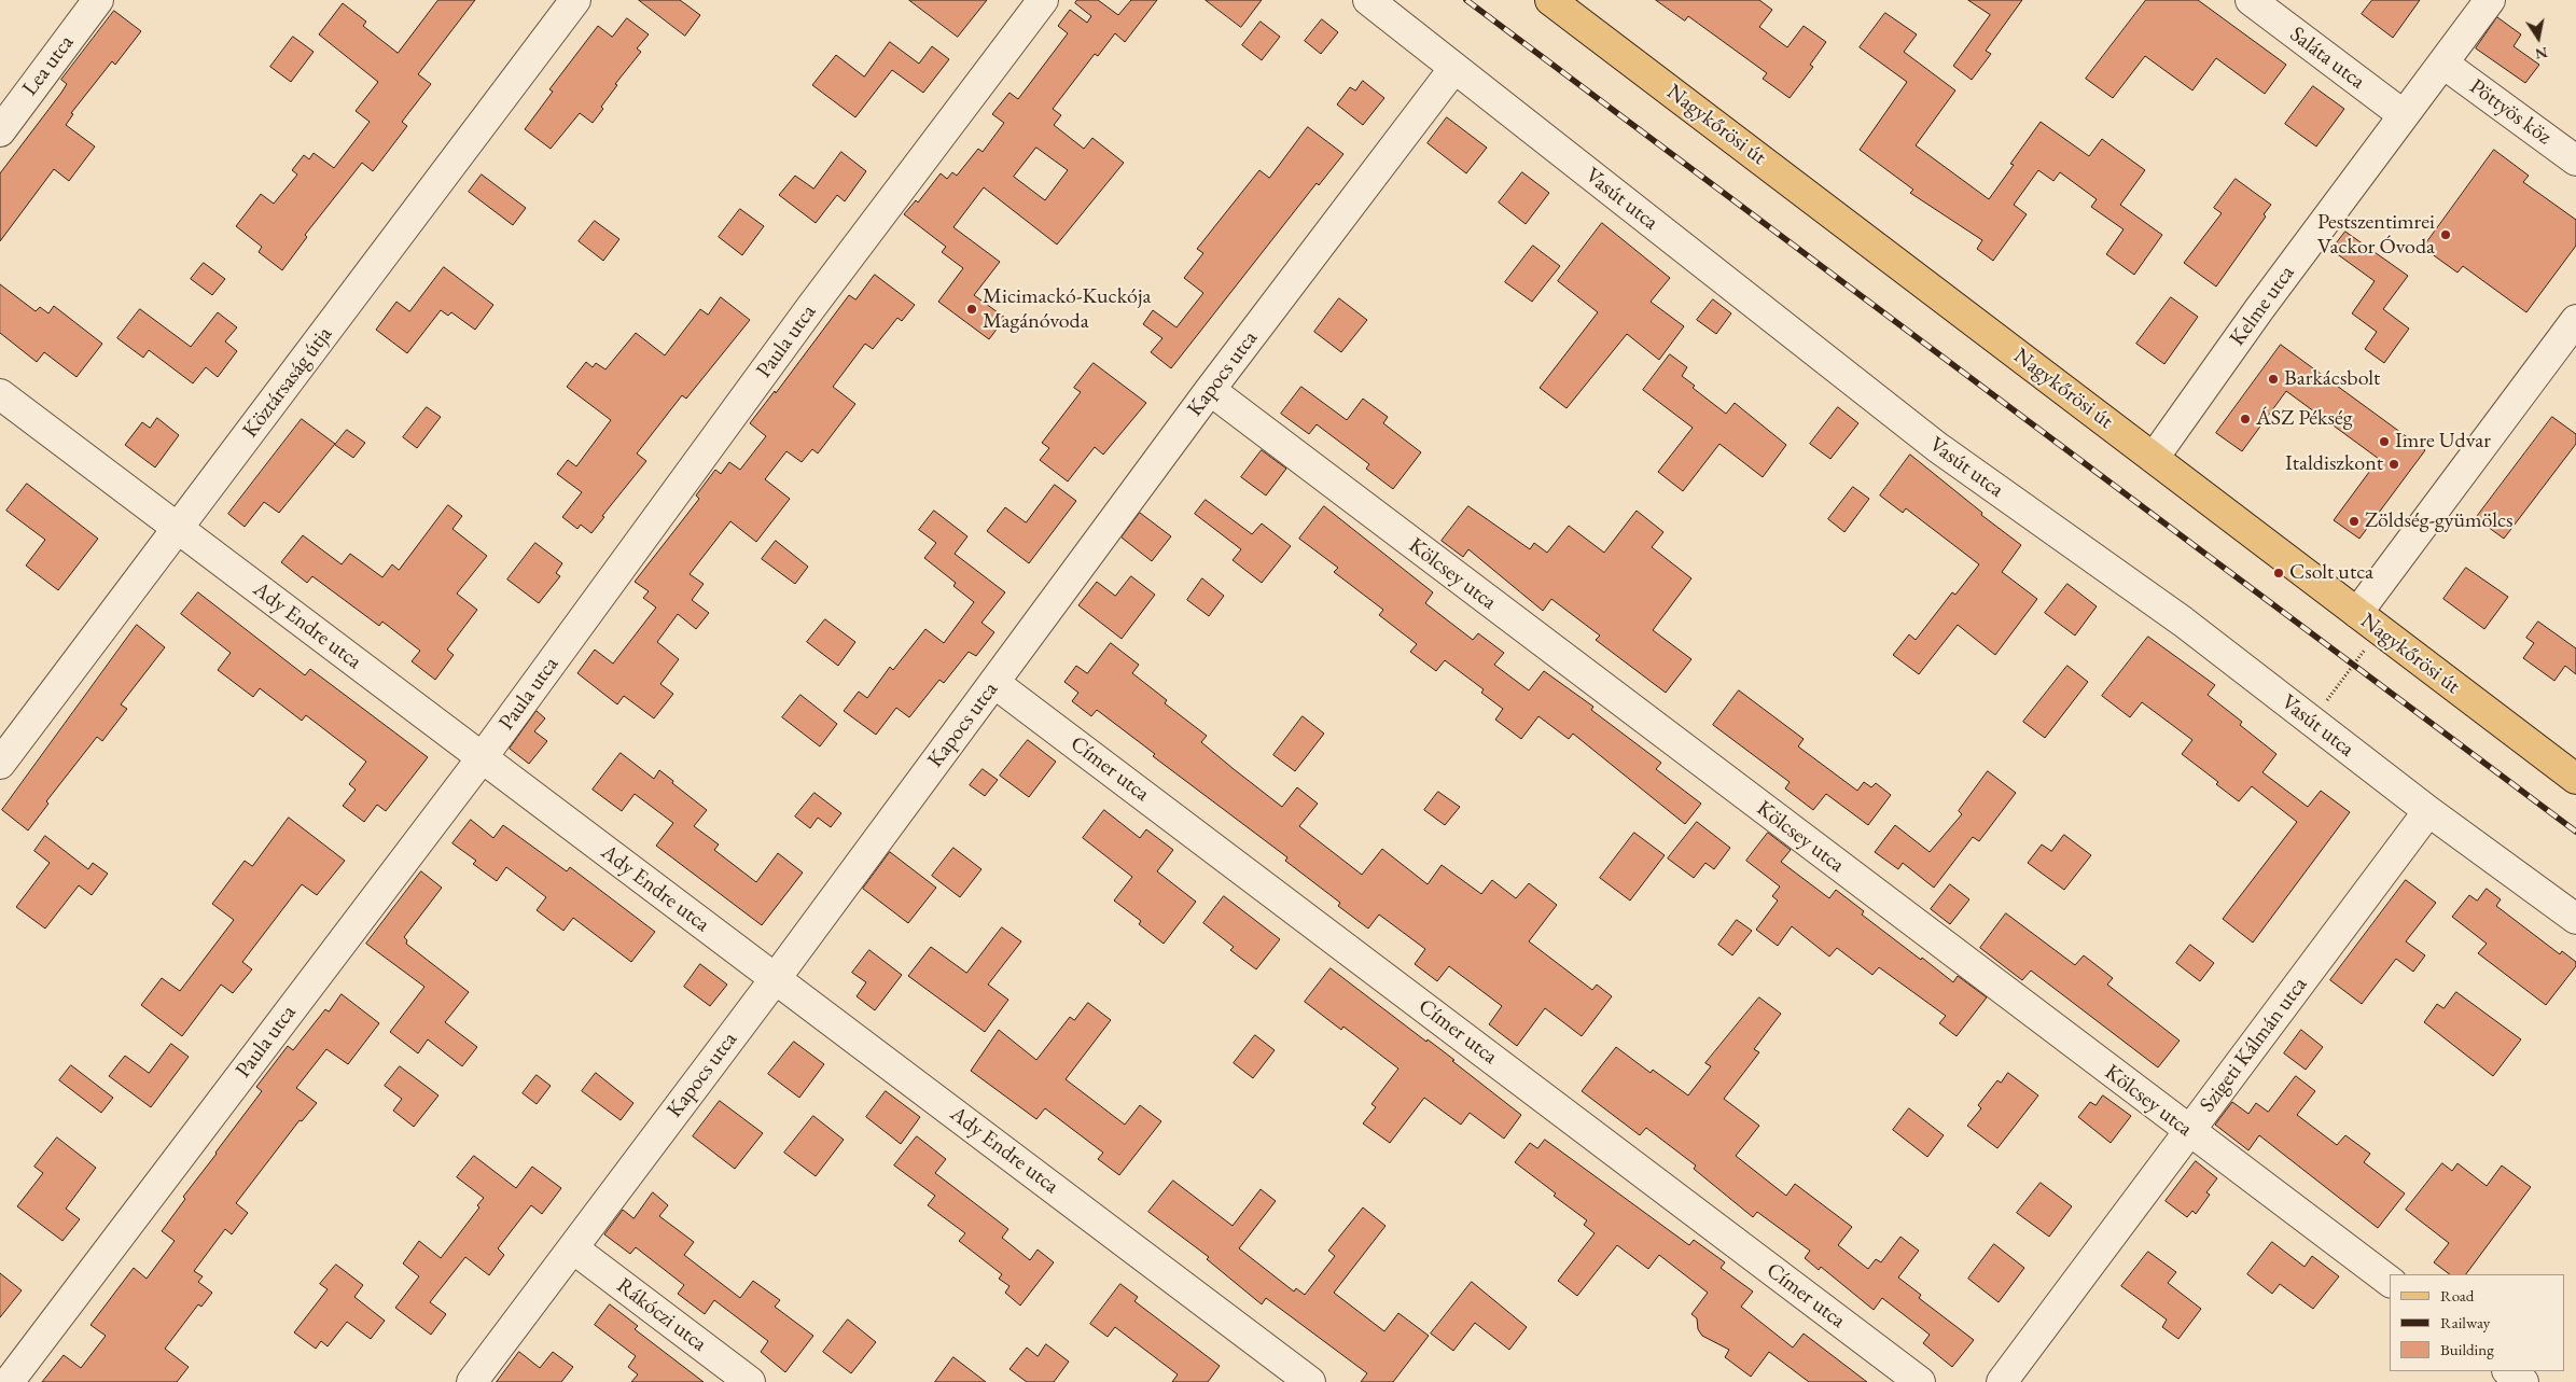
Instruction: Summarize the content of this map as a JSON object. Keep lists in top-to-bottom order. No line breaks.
{"streets":{"main road":["Nagykőrösi út"],"street":["Saláta utca","Lea utca","Pöttyös köz","Vasút utca","Kelme utca","Paula utca","Kapocs utca","Köztársaság útja","Kölcsey utca","Ady Endre utca","Címer utca","Szigeti Kálmán utca","Rákóczi utca"]},"crossings":[["Saláta utca","Kelme utca"],["Pöttyös köz","Kelme utca"],["Nagykőrösi út","Kelme utca"],["Vasút utca","Kapocs utca"],["Vasút utca","Szigeti Kálmán utca"],["Paula utca","Ady Endre utca"],["Kapocs utca","Kölcsey utca"],["Kapocs utca","Ady Endre utca"],["Kapocs utca","Címer utca"],["Kapocs utca","Rákóczi utca"],["Köztársaság útja","Ady Endre utca"],["Kölcsey utca","Szigeti Kálmán utca"]],"places":["Pestszentimrei Vackor Óvoda","Micimackó-Kuckója Magánóvoda","Barkácsbolt","ÁSZ Pékség","Imre Udvar","Italdiszkont","Zöldség-gyümölcs","Csolt utca"],"legend":["Road","Railway","Building"],"north":"bottom"}
